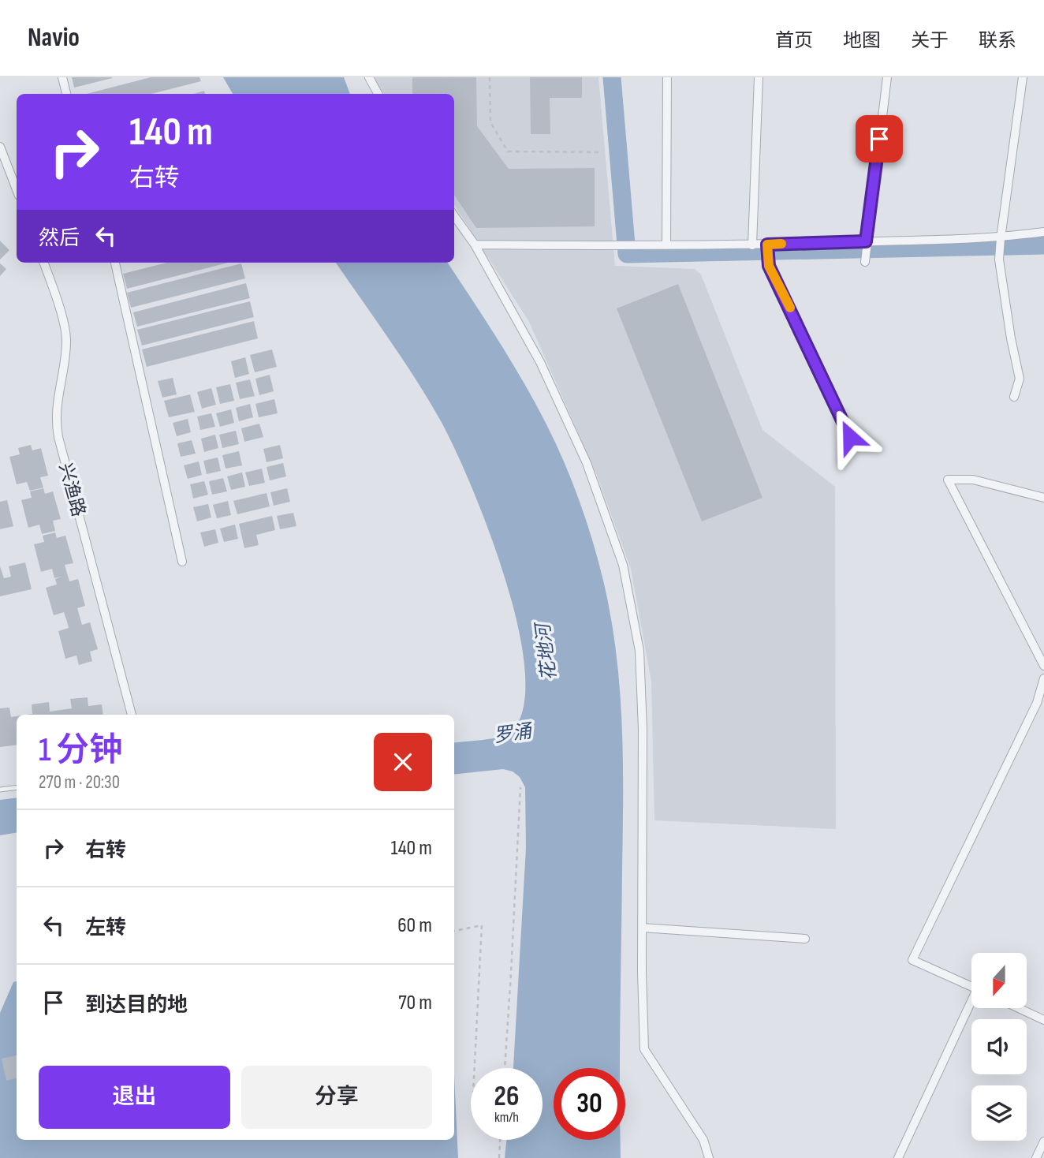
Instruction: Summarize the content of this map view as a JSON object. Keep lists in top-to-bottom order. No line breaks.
{"streets":{"street":["兴渔路"]},"water":["花地河","罗涌"],"north":"bottom","page":{"header":"Navio","nav":["首页","地图","关于","联系"],"turn":["140 m","右转"],"then":"然后","heading":["1 分钟","270 m · 20:30"],"list":[{"name":"右转","value":"140 m"},{"name":"左转","value":"60 m"},{"name":"到达目的地","value":"70 m"}],"buttons":["退出","分享"],"speed":"26 km/h","limit":"30"}}
